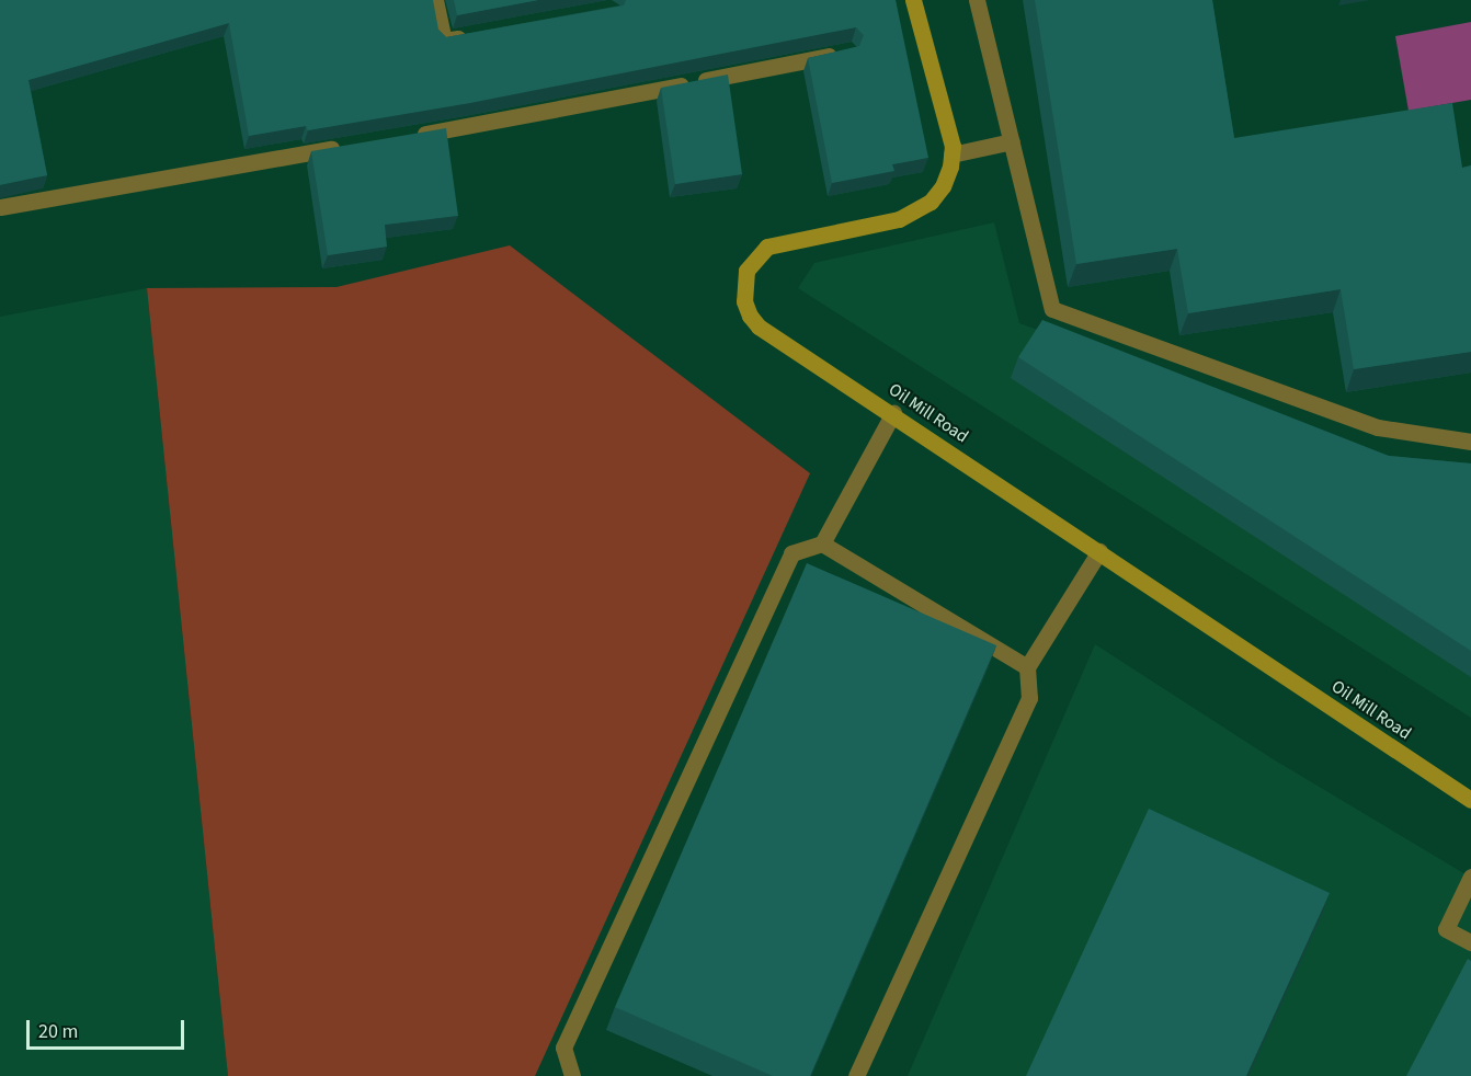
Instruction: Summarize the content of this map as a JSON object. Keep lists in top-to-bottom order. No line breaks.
{"streets":{"main road":["Oil Mill Road"]},"scale_bar":"20 m"}
